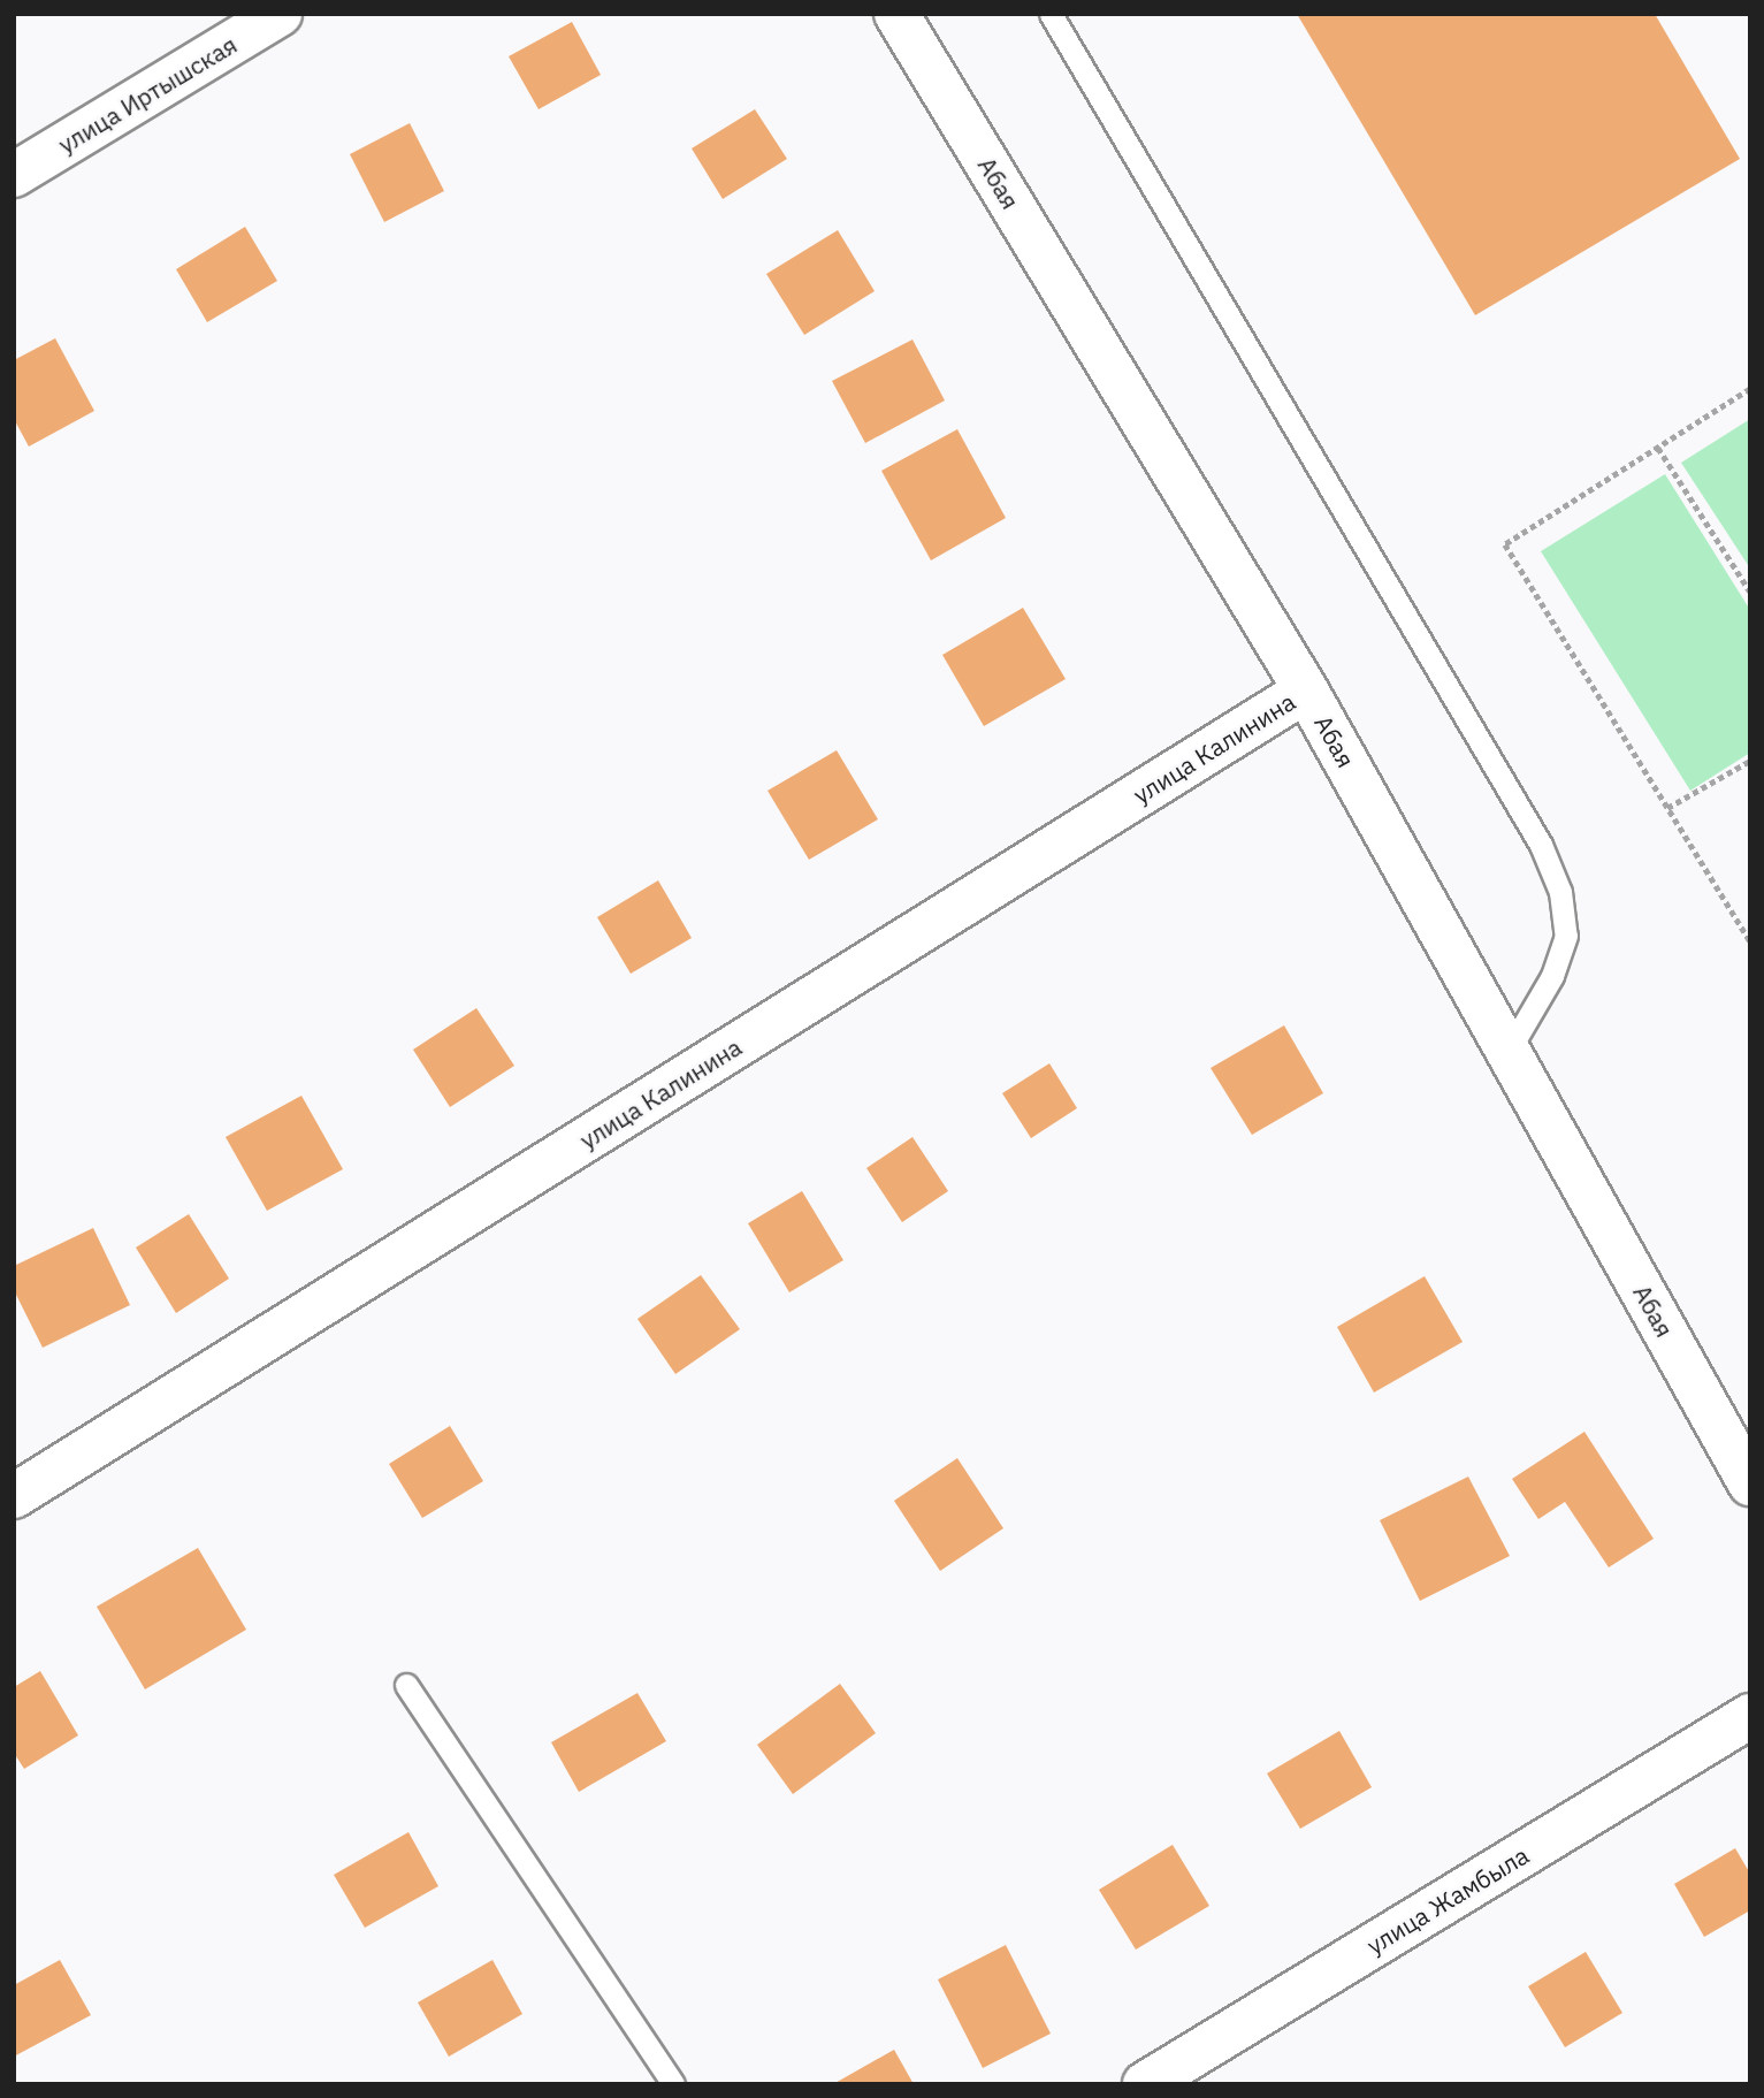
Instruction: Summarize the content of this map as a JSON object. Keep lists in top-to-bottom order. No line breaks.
{"streets":{"street":["улица Иртышская","Абая","улица Калинина","улица Жамбыла"]},"crossings":[["Абая","улица Калинина"]]}
